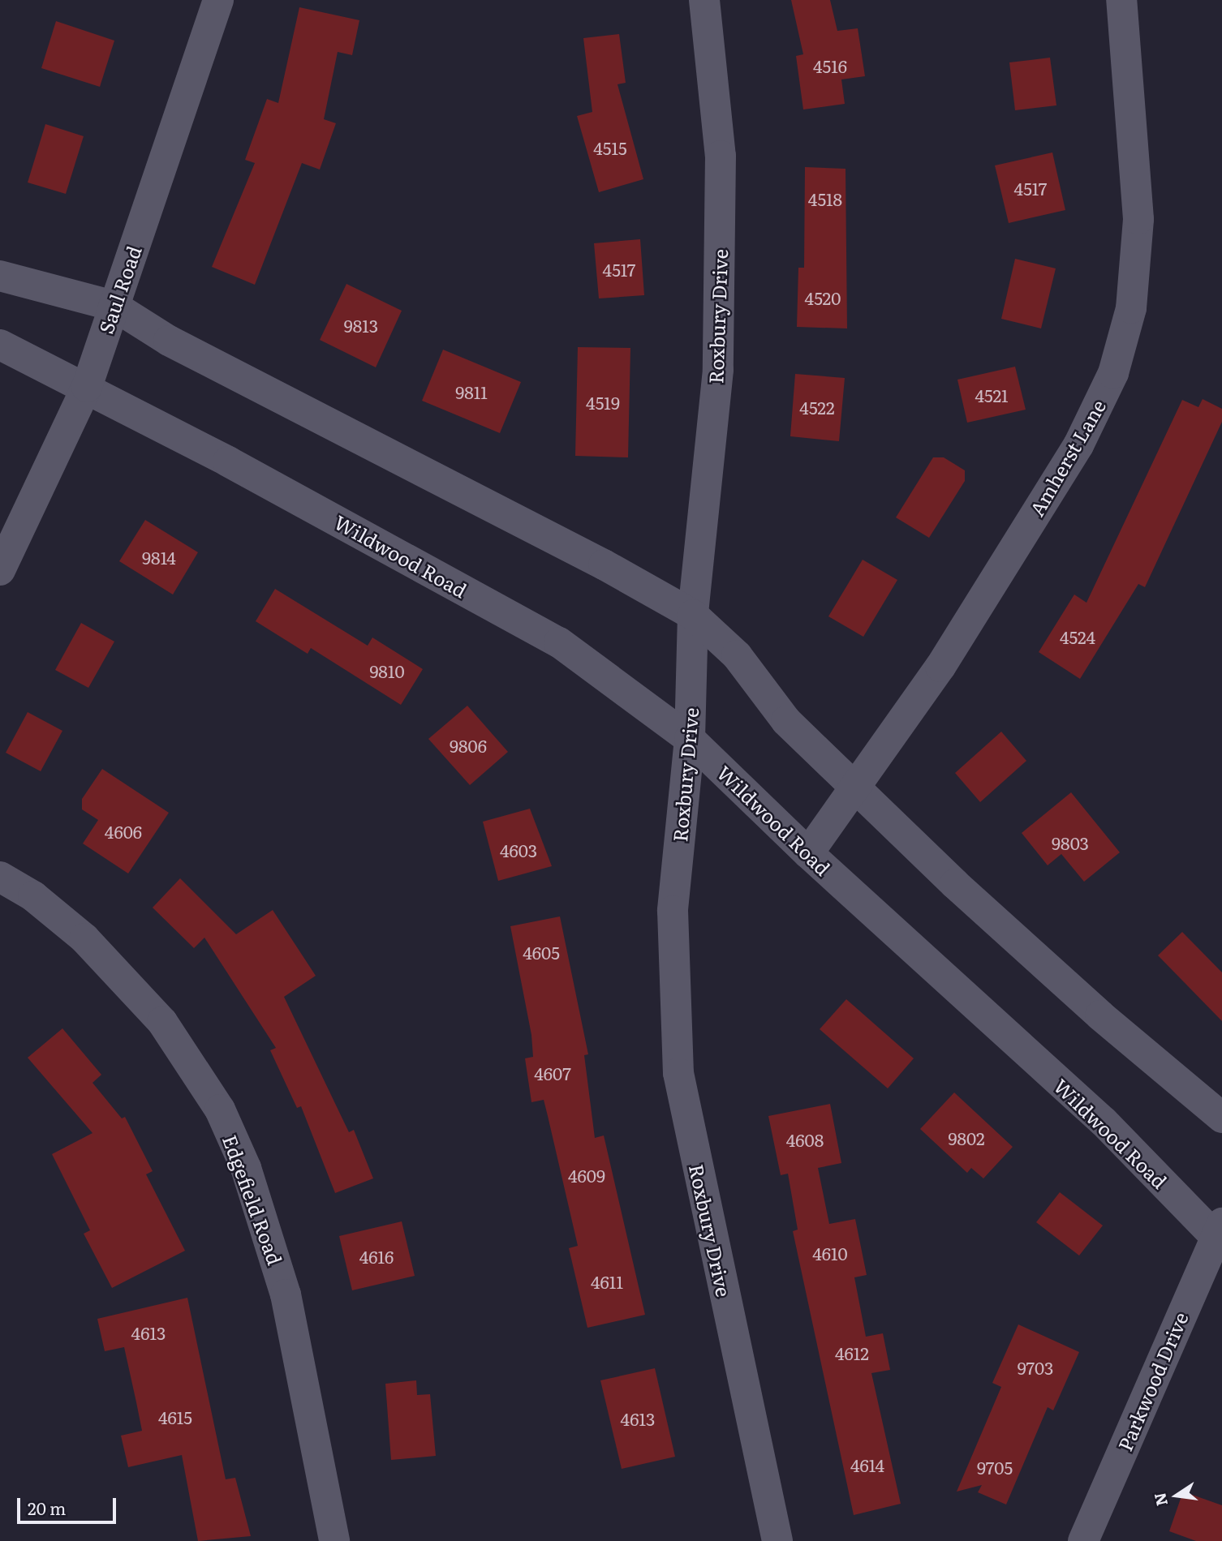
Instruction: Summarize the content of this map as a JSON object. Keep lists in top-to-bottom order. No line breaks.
{"streets":{"street":["Saul Road","Roxbury Drive","Amherst Lane","Wildwood Road","Edgefield Road","Parkwood Drive"]},"crossings":[["Saul Road","Wildwood Road"],["Roxbury Drive","Wildwood Road"],["Amherst Lane","Wildwood Road"],["Wildwood Road","Parkwood Drive"]],"house_numbers":["4516","4515","4517","4518","4517","4520","9813","9811","4521","4519","4522","9814","4524","9810","9806","4606","9803","4603","4605","4607","9802","4608","4609","4610","4616","4611","4613","4612","9703","4615","4613","4614","9705"],"scale_bar":"20 m","north":"left"}
